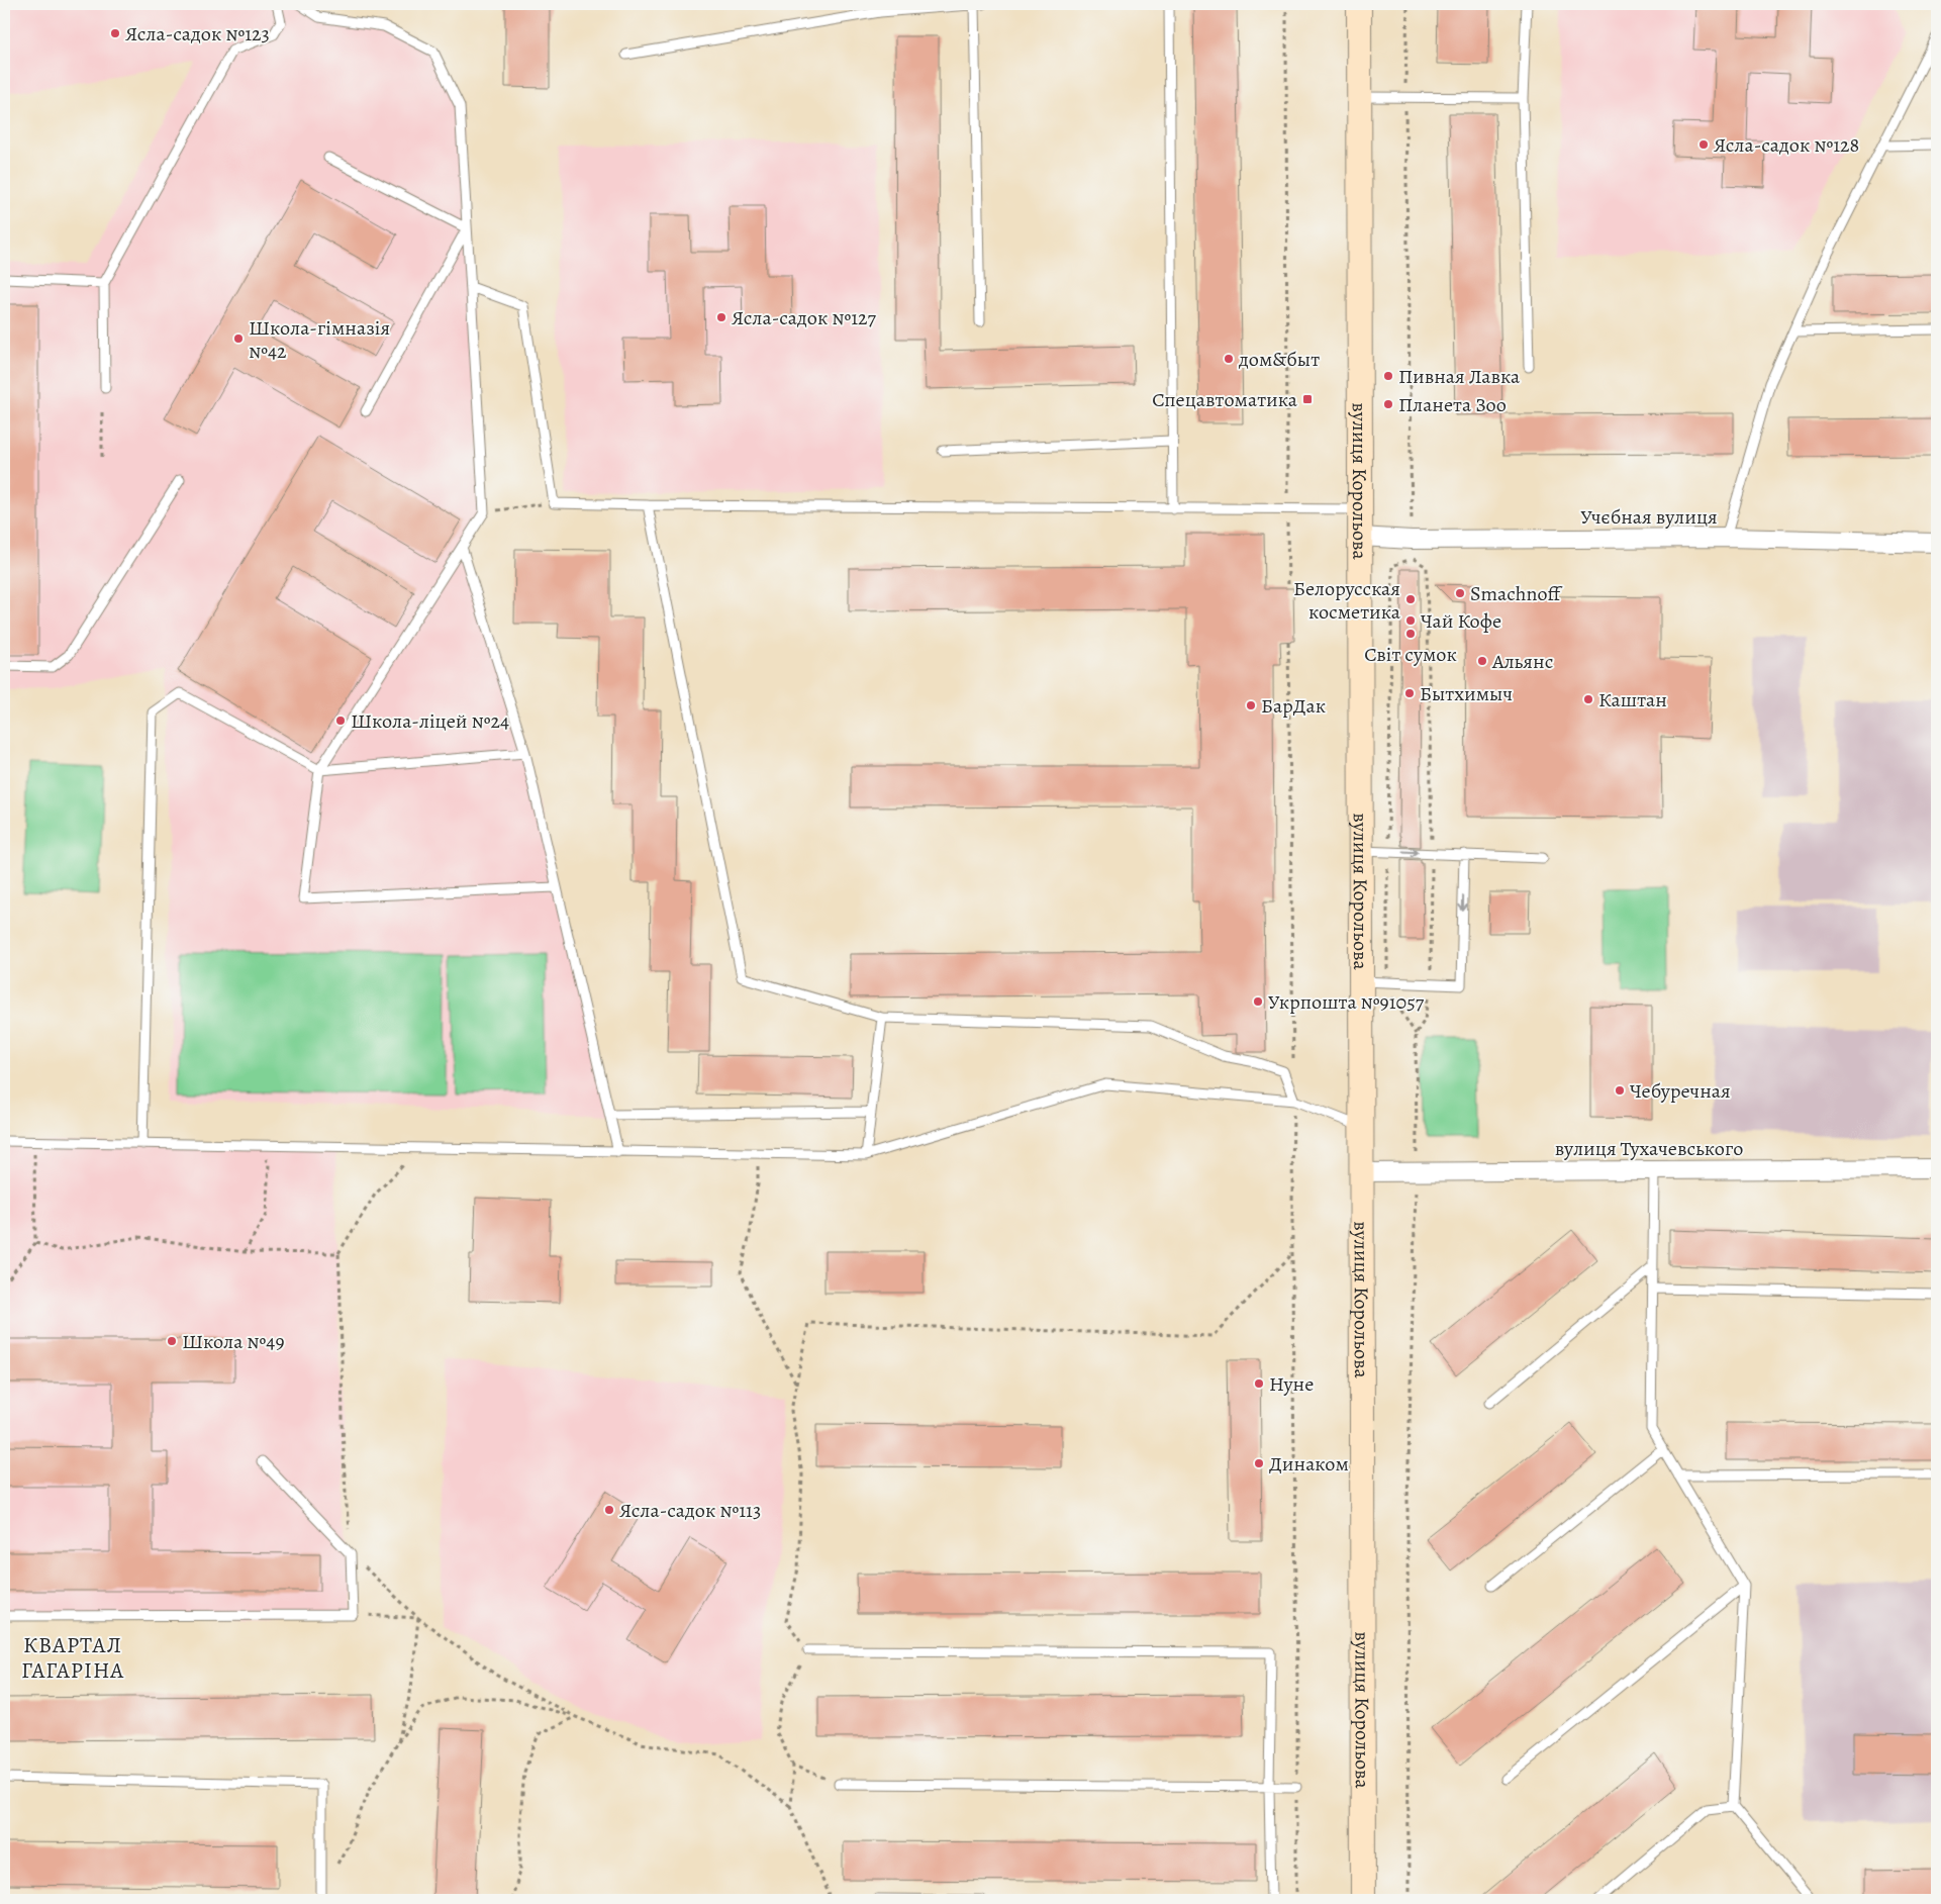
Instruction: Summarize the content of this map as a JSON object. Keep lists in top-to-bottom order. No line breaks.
{"streets":{"street":["вулиця Корольова","Учєбная вулиця","вулиця Тухачевського"]},"crossings":[["вулиця Корольова","Учєбная вулиця"],["вулиця Корольова","вулиця Тухачевського"]],"districts":["КВАРТАЛ ГАГАРІНА"],"places":{"other":["Ясла-садок №123","Ясла-садок №128","Ясла-садок №127","Школа-гімназія №42","дом&быт","Пивная Лавка","Планета Зоо","Smachnoff","Белорусская косметика","Чай Кофе","Світ сумок","Альянс","Бытхимыч","Каштан","БарДак","Школа-ліцей №24","Укрпошта №91057","Чебуречная","Школа №49","Нуне","Динаком","Ясла-садок №113"],"transit":["Спецавтоматика"]}}
